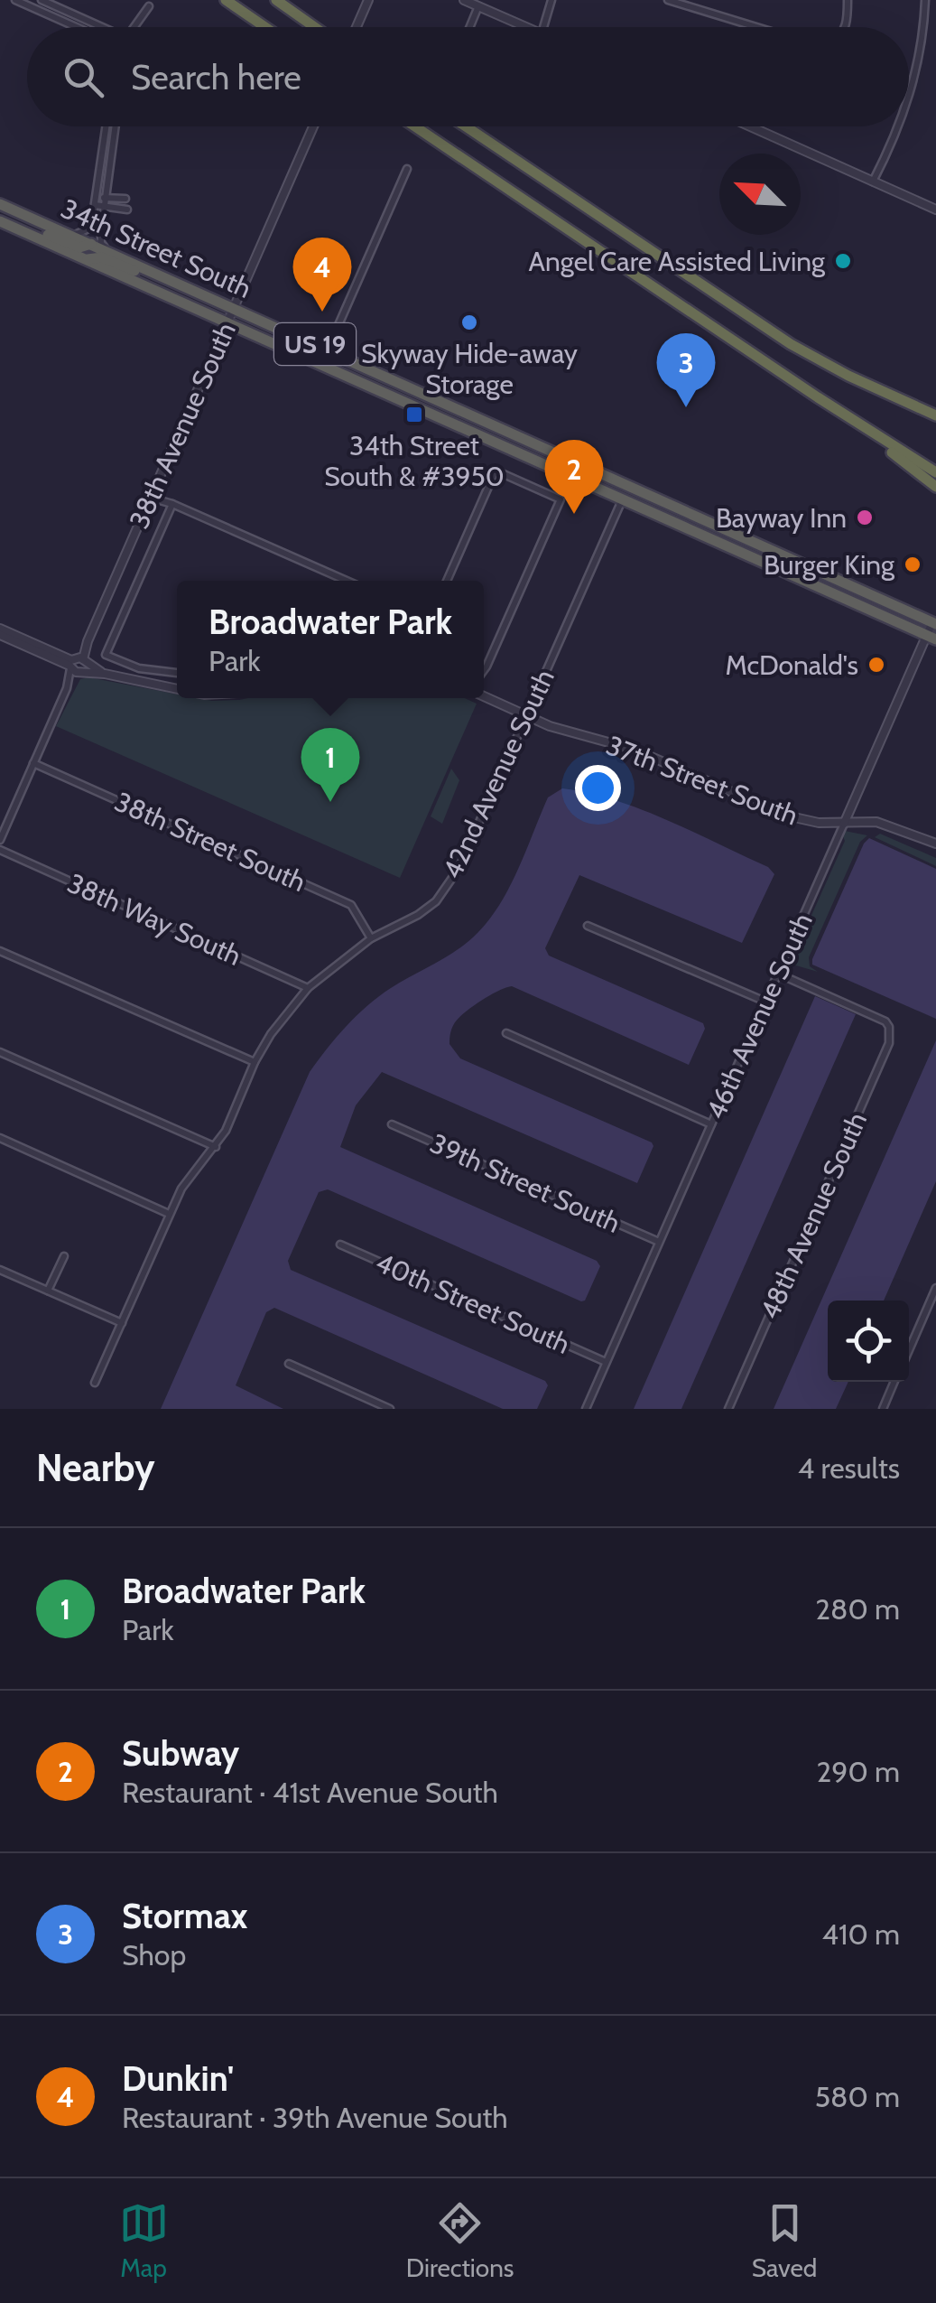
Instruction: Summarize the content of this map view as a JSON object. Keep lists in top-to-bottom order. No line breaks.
{"streets":{"highway":["34th Street South","US 19"],"street":["38th Avenue South","42nd Avenue South","37th Street South","38th Street South","38th Way South","46th Avenue South","39th Street South","48th Avenue South","40th Street South"]},"crossings":[["34th Street South","38th Avenue South"],["34th Street South","42nd Avenue South"],["34th Street South","46th Avenue South"],["38th Avenue South","38th Street South"],["42nd Avenue South","37th Street South"],["42nd Avenue South","38th Street South"],["42nd Avenue South","38th Way South"],["37th Street South","46th Avenue South"],["46th Avenue South","39th Street South"],["46th Avenue South","48th Avenue South"],["46th Avenue South","40th Street South"]],"places":{"other":["Angel Care Assisted Living","Skyway Hide-away Storage","Bayway Inn","Burger King","McDonald's"],"transit":["34th Street South & #3950"]},"north":"top left","page":{"search":"Search here","pins":["4","3","2","1"],"popup":["Broadwater Park","Park"],"heading":["Nearby","4 results"],"list":[{"mark":"1","name":"Broadwater Park","note":"Park","value":"280 m"},{"mark":"2","name":"Subway","note":"Restaurant · 41st Avenue South","value":"290 m"},{"mark":"3","name":"Stormax","note":"Shop","value":"410 m"},{"mark":"4","name":"Dunkin'","note":"Restaurant · 39th Avenue South","value":"580 m"}],"nav":["Map","Directions","Saved"]}}
